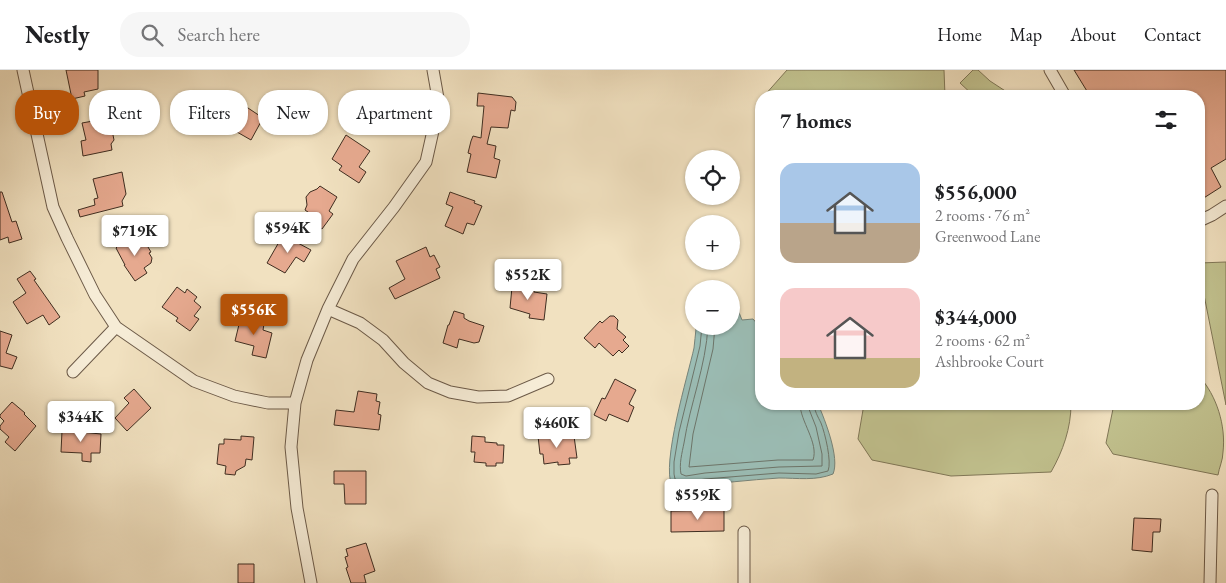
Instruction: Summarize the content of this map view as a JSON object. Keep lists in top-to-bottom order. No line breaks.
{"page":{"header":"Nestly","search":"Search here","nav":["Home","Map","About","Contact"],"chip":["Buy","Rent","Filters","New","Apartment"],"heading":"7 homes","map_buttons":["+","−"],"list":[{"name":"$556,000","note":"2 rooms · 76 m² · Greenwood Lane"},{"name":"$344,000","note":"2 rooms · 62 m² · Ashbrooke Court"}],"price":["$594K","$719K","$552K","$556K","$344K","$460K","$559K"]}}
